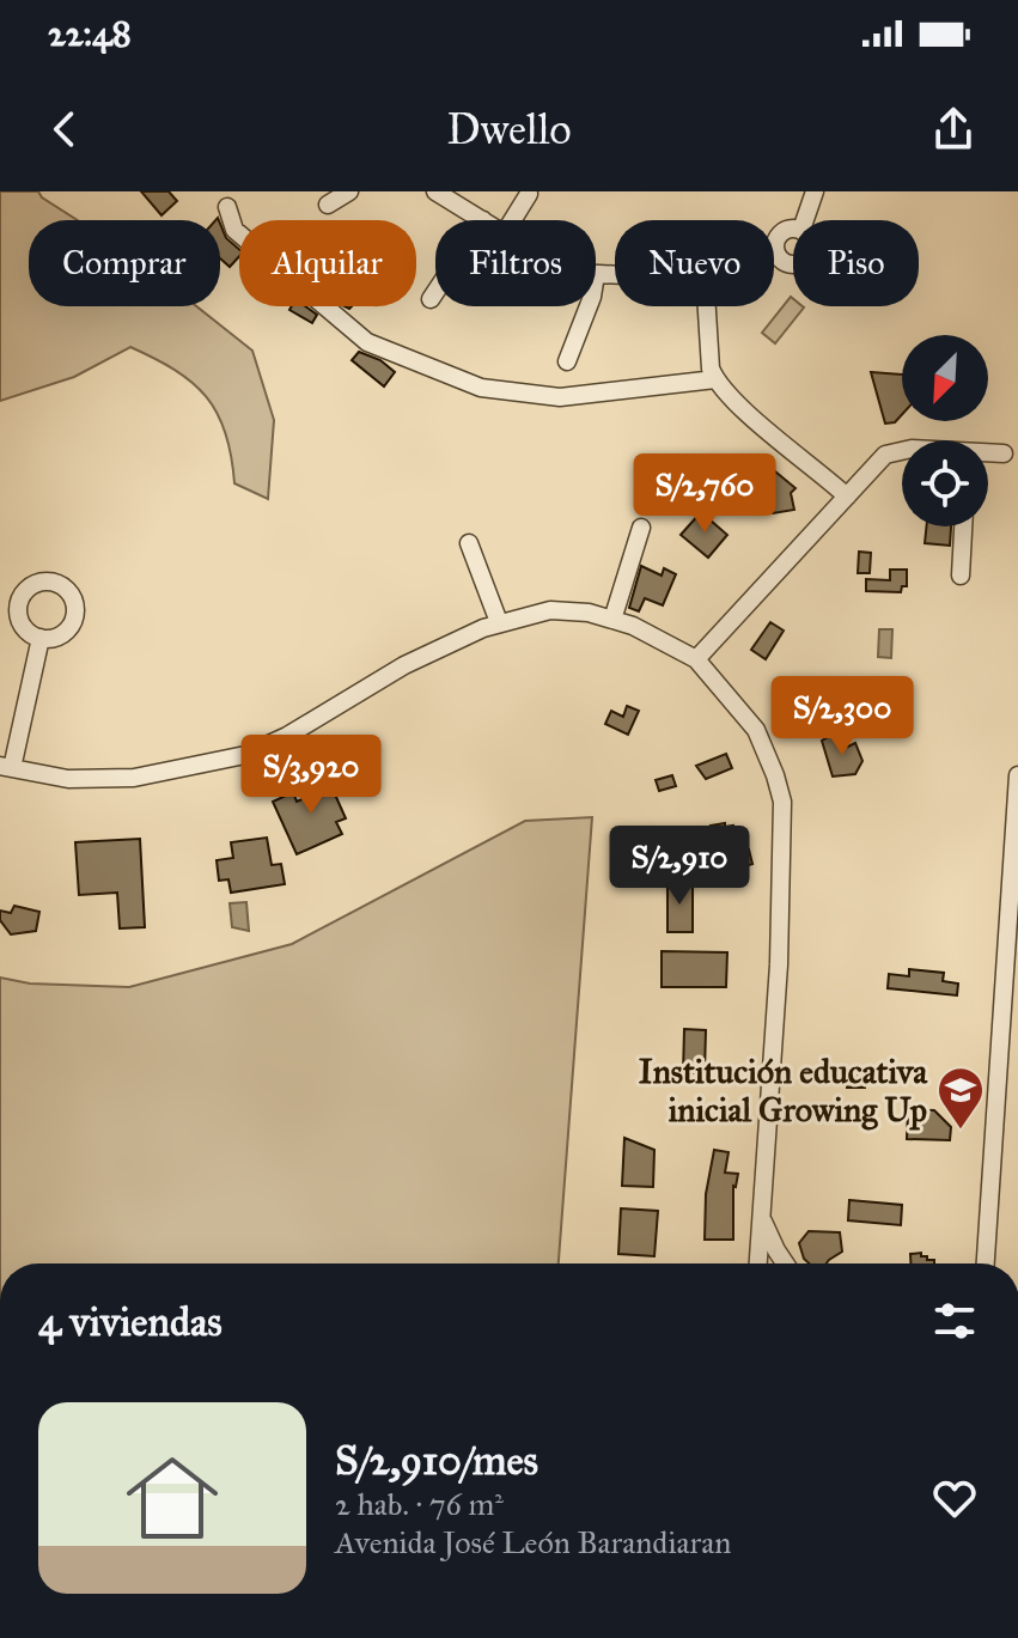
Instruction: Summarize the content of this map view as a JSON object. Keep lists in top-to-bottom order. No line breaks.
{"places":{"school or university":["Institución educativa inicial Growing Up"]},"north":"bottom left","page":{"status":"22:48","header":"Dwello","chip":["Comprar","Alquilar","Filtros","Nuevo","Piso"],"price":["S/2,760","S/2,300","S/3,920","S/2,910"],"heading":"4 viviendas","list":[{"name":"S/2,910/mes","note":"2 hab. · 76 m² · Avenida José León Barandiaran"}]}}
